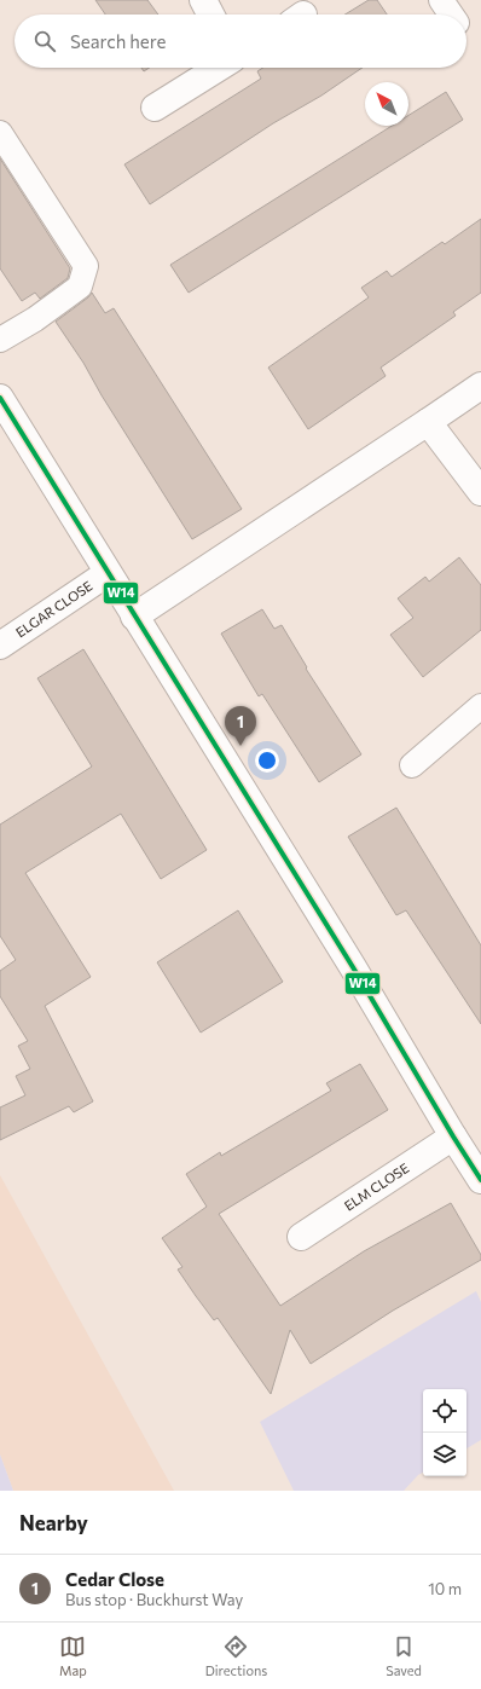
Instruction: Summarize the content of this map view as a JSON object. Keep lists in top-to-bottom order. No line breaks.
{"streets":{"street":["ELGAR CLOSE","ELM CLOSE"]},"lines":["transit line W14"],"north":"top left","page":{"search":"Search here","pins":"1","heading":"Nearby","list":[{"mark":"1","name":"Cedar Close","note":"Bus stop · Buckhurst Way","value":"10 m"}],"nav":["Map","Directions","Saved"]}}
